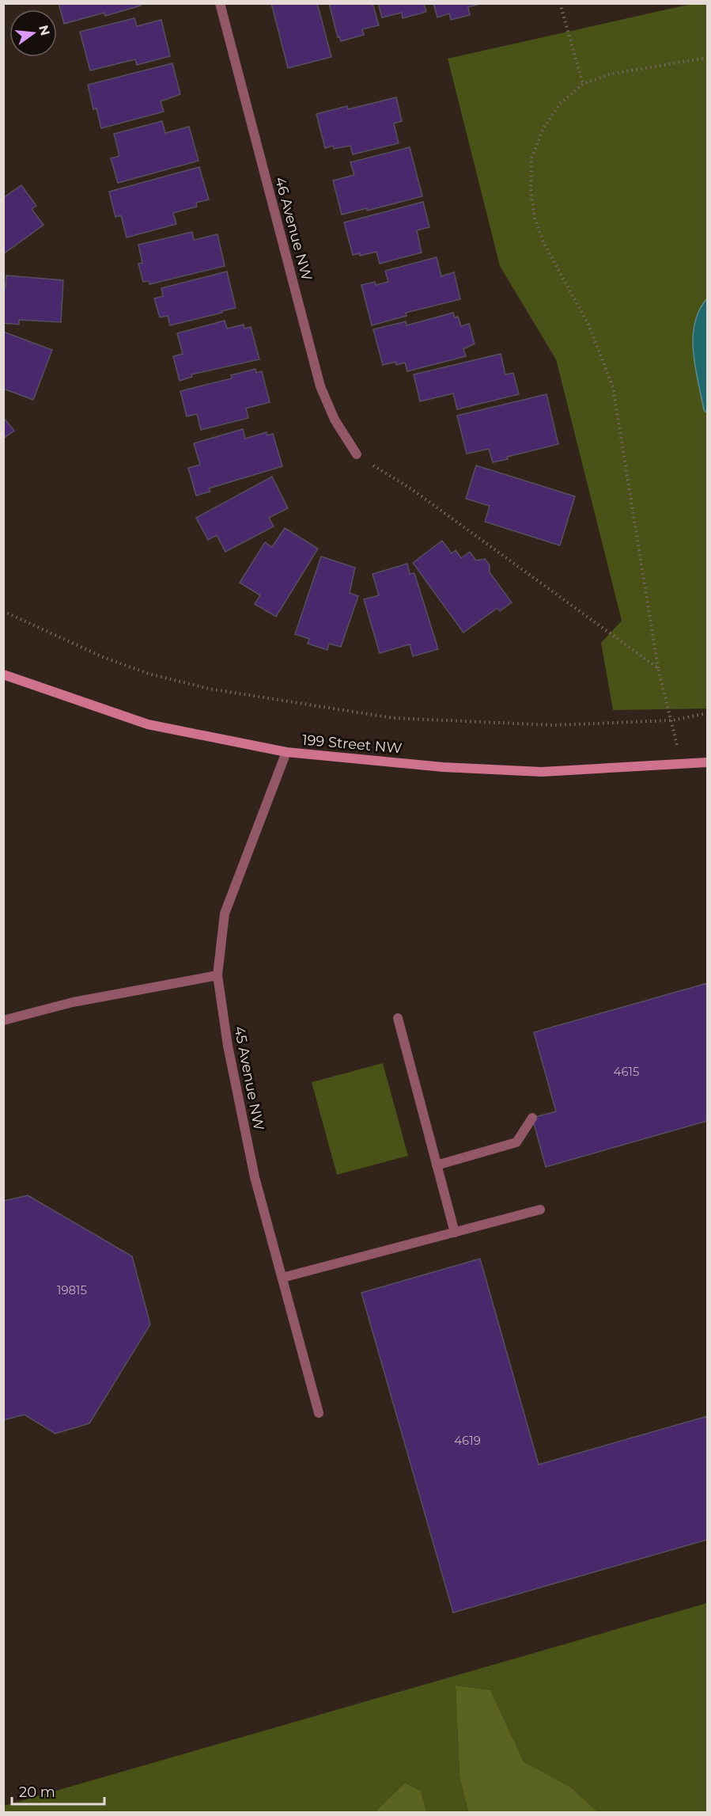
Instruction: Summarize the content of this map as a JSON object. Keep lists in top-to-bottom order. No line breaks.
{"streets":{"main road":["199 Street NW"],"street":["46 Avenue NW","45 Avenue NW"]},"crossings":[["199 Street NW","45 Avenue NW"]],"house_numbers":["4615","19815","4619"],"scale_bar":"20 m","north":"right"}
